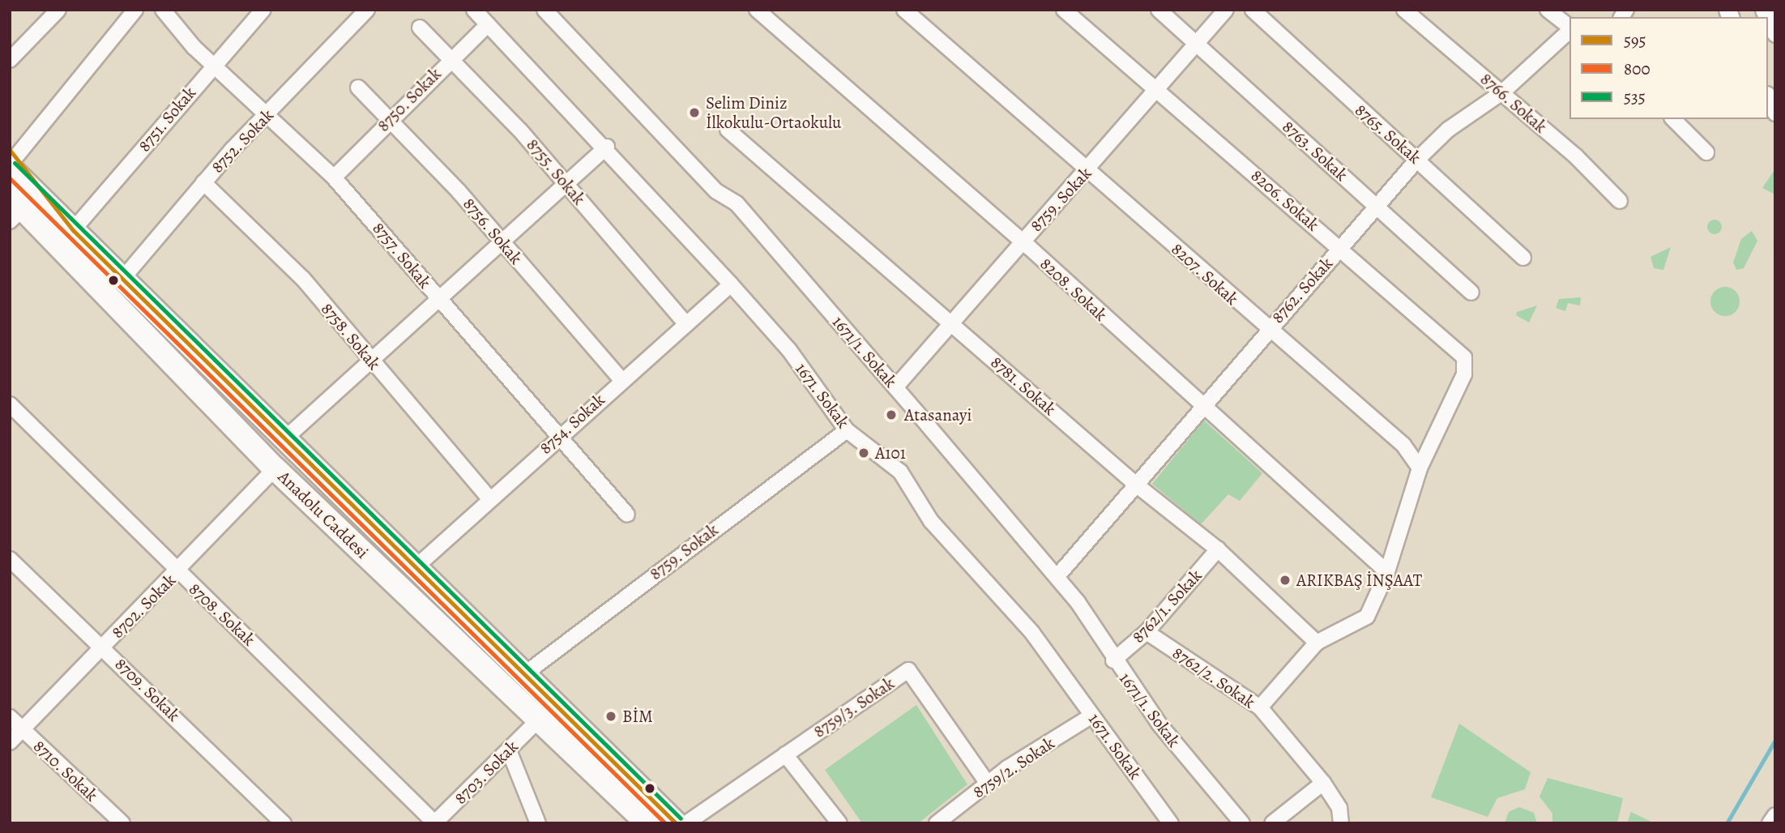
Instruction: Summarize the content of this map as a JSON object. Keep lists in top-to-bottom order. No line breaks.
{"streets":{"highway":["Anadolu Caddesi"],"street":["8750. Sokak","8766. Sokak","8751. Sokak","8765. Sokak","8752. Sokak","8763. Sokak","8755. Sokak","8759. Sokak","8206. Sokak","8756. Sokak","8757. Sokak","8207. Sokak","8208. Sokak","8762. Sokak","8758. Sokak","1671/1. Sokak","8781. Sokak","1671. Sokak","8754. Sokak","8702. Sokak","8762/1. Sokak","8708. Sokak","8762/2. Sokak","8709. Sokak","8759/3. Sokak","8759/2. Sokak","8710. Sokak","8703. Sokak"]},"crossings":[["8750. Sokak","8755. Sokak"],["8750. Sokak","8756. Sokak"],["8750. Sokak","8757. Sokak"],["8750. Sokak","1671. Sokak"],["8766. Sokak","8762. Sokak"],["8751. Sokak","8757. Sokak"],["8751. Sokak","Anadolu Caddesi"],["8765. Sokak","8762. Sokak"],["8752. Sokak","8757. Sokak"],["8752. Sokak","8758. Sokak"],["8752. Sokak","Anadolu Caddesi"],["8763. Sokak","8759. Sokak"],["8763. Sokak","8762. Sokak"],["8755. Sokak","8754. Sokak"],["8759. Sokak","8206. Sokak"],["8759. Sokak","8207. Sokak"],["8759. Sokak","8208. Sokak"],["8759. Sokak","1671/1. Sokak"],["8759. Sokak","8781. Sokak"],["8759. Sokak","1671. Sokak"],["8759. Sokak","Anadolu Caddesi"],["8206. Sokak","8207. Sokak"],["8206. Sokak","8762. Sokak"],["8756. Sokak","8754. Sokak"],["8757. Sokak","8754. Sokak"],["8207. Sokak","8762. Sokak"],["8208. Sokak","8762. Sokak"],["8762. Sokak","1671/1. Sokak"],["8762. Sokak","8781. Sokak"],["8758. Sokak","8754. Sokak"],["1671/1. Sokak","8762/1. Sokak"],["8781. Sokak","8762/1. Sokak"],["1671. Sokak","8754. Sokak"],["1671. Sokak","8759/2. Sokak"],["8754. Sokak","Anadolu Caddesi"],["Anadolu Caddesi","8702. Sokak"],["Anadolu Caddesi","8703. Sokak"],["8702. Sokak","8708. Sokak"],["8702. Sokak","8709. Sokak"],["8702. Sokak","8710. Sokak"],["8762/1. Sokak","8762/2. Sokak"],["8708. Sokak","8703. Sokak"],["8759/3. Sokak","8759/2. Sokak"]],"places":["Selim Diniz İlkokulu-Ortaokulu","Atasanayi","A101","ARIKBAŞ İNŞAAT","BİM"],"lines":["transit line 595","transit line 535","transit line 800"],"legend":["595","800","535"]}
